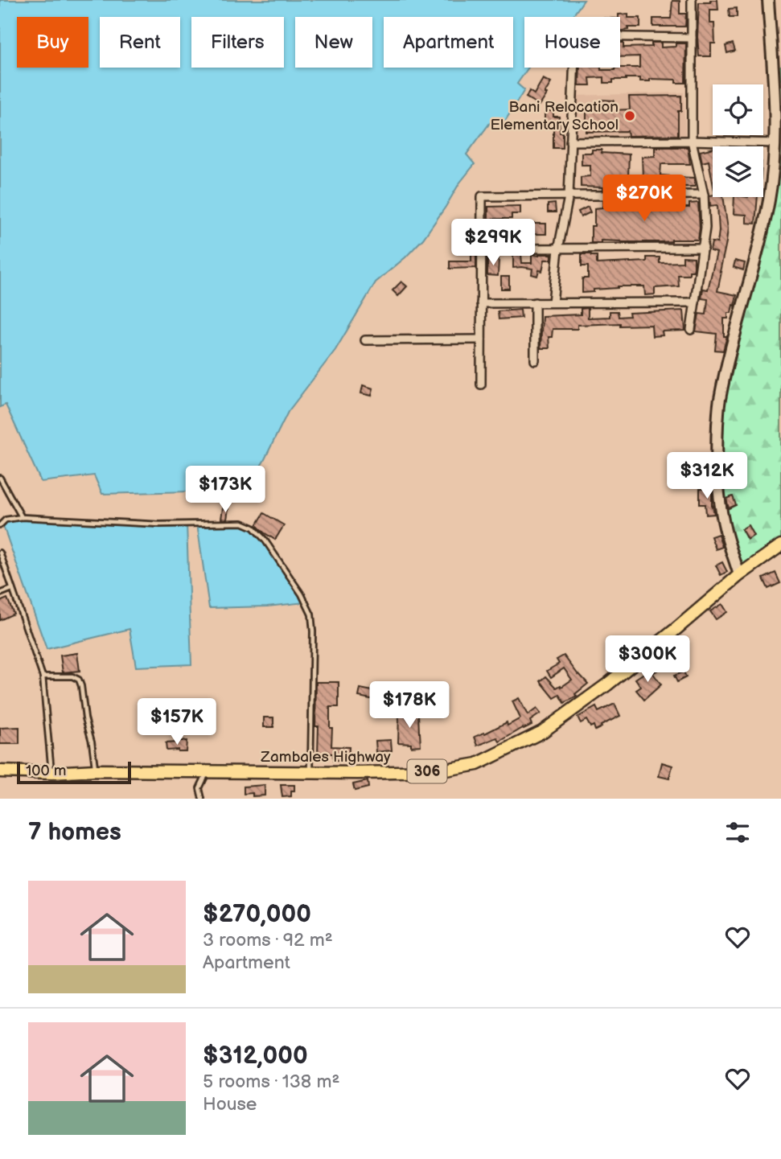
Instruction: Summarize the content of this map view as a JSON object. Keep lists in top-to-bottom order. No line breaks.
{"streets":{"main road":["Zambales Highway","306"]},"places":["Bani Relocation Elementary School"],"scale_bar":"100 m","page":{"chip":["Buy","Rent","Filters","New","Apartment","House"],"price":["$270K","$299K","$312K","$173K","$300K","$178K","$157K"],"scale":"100 m","heading":"7 homes","list":[{"name":"$270,000","note":"3 rooms · 92 m² · Apartment"},{"name":"$312,000","note":"5 rooms · 138 m² · House"}]}}
